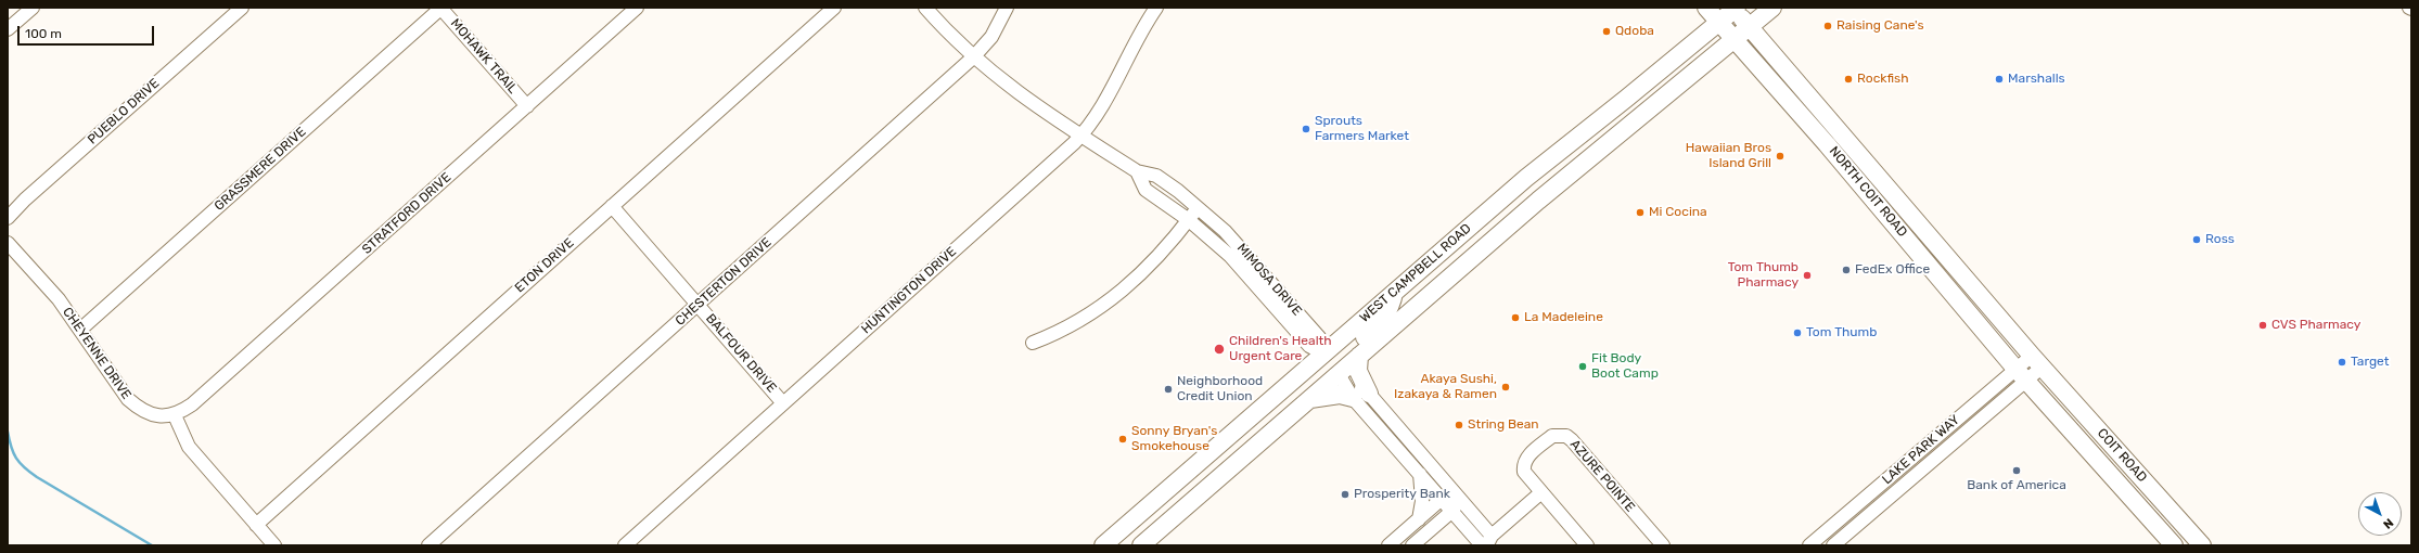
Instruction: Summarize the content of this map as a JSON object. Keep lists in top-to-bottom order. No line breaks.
{"streets":{"main road":["NORTH COIT ROAD","WEST CAMPBELL ROAD","COIT ROAD"],"street":["MOHAWK TRAIL","PUEBLO DRIVE","GRASSMERE DRIVE","STRATFORD DRIVE","ETON DRIVE","MIMOSA DRIVE","CHESTERTON DRIVE","HUNTINGTON DRIVE","CHEYENNE DRIVE","BALFOUR DRIVE","LAKE PARK WAY","AZURE POINTE"]},"crossings":[["MOHAWK TRAIL","GRASSMERE DRIVE"],["MOHAWK TRAIL","STRATFORD DRIVE"],["GRASSMERE DRIVE","CHEYENNE DRIVE"],["NORTH COIT ROAD","WEST CAMPBELL ROAD"],["NORTH COIT ROAD","LAKE PARK WAY"],["NORTH COIT ROAD","COIT ROAD"],["STRATFORD DRIVE","CHEYENNE DRIVE"],["ETON DRIVE","BALFOUR DRIVE"],["WEST CAMPBELL ROAD","MIMOSA DRIVE"],["MIMOSA DRIVE","CHESTERTON DRIVE"],["MIMOSA DRIVE","HUNTINGTON DRIVE"],["CHESTERTON DRIVE","BALFOUR DRIVE"],["HUNTINGTON DRIVE","BALFOUR DRIVE"],["LAKE PARK WAY","COIT ROAD"]],"places":["Raising Cane's","Qdoba","Rockfish","Marshalls","Sprouts Farmers Market","Hawaiian Bros Island Grill","Mi Cocina","Ross","FedEx Office","Tom Thumb Pharmacy","La Madeleine","CVS Pharmacy","Tom Thumb","Children's Health Urgent Care","Target","Fit Body Boot Camp","Akaya Sushi, Izakaya & Ramen","Neighborhood Credit Union","String Bean","Sonny Bryan's Smokehouse","Bank of America","Prosperity Bank"],"scale_bar":"100 m","north":"bottom right"}
